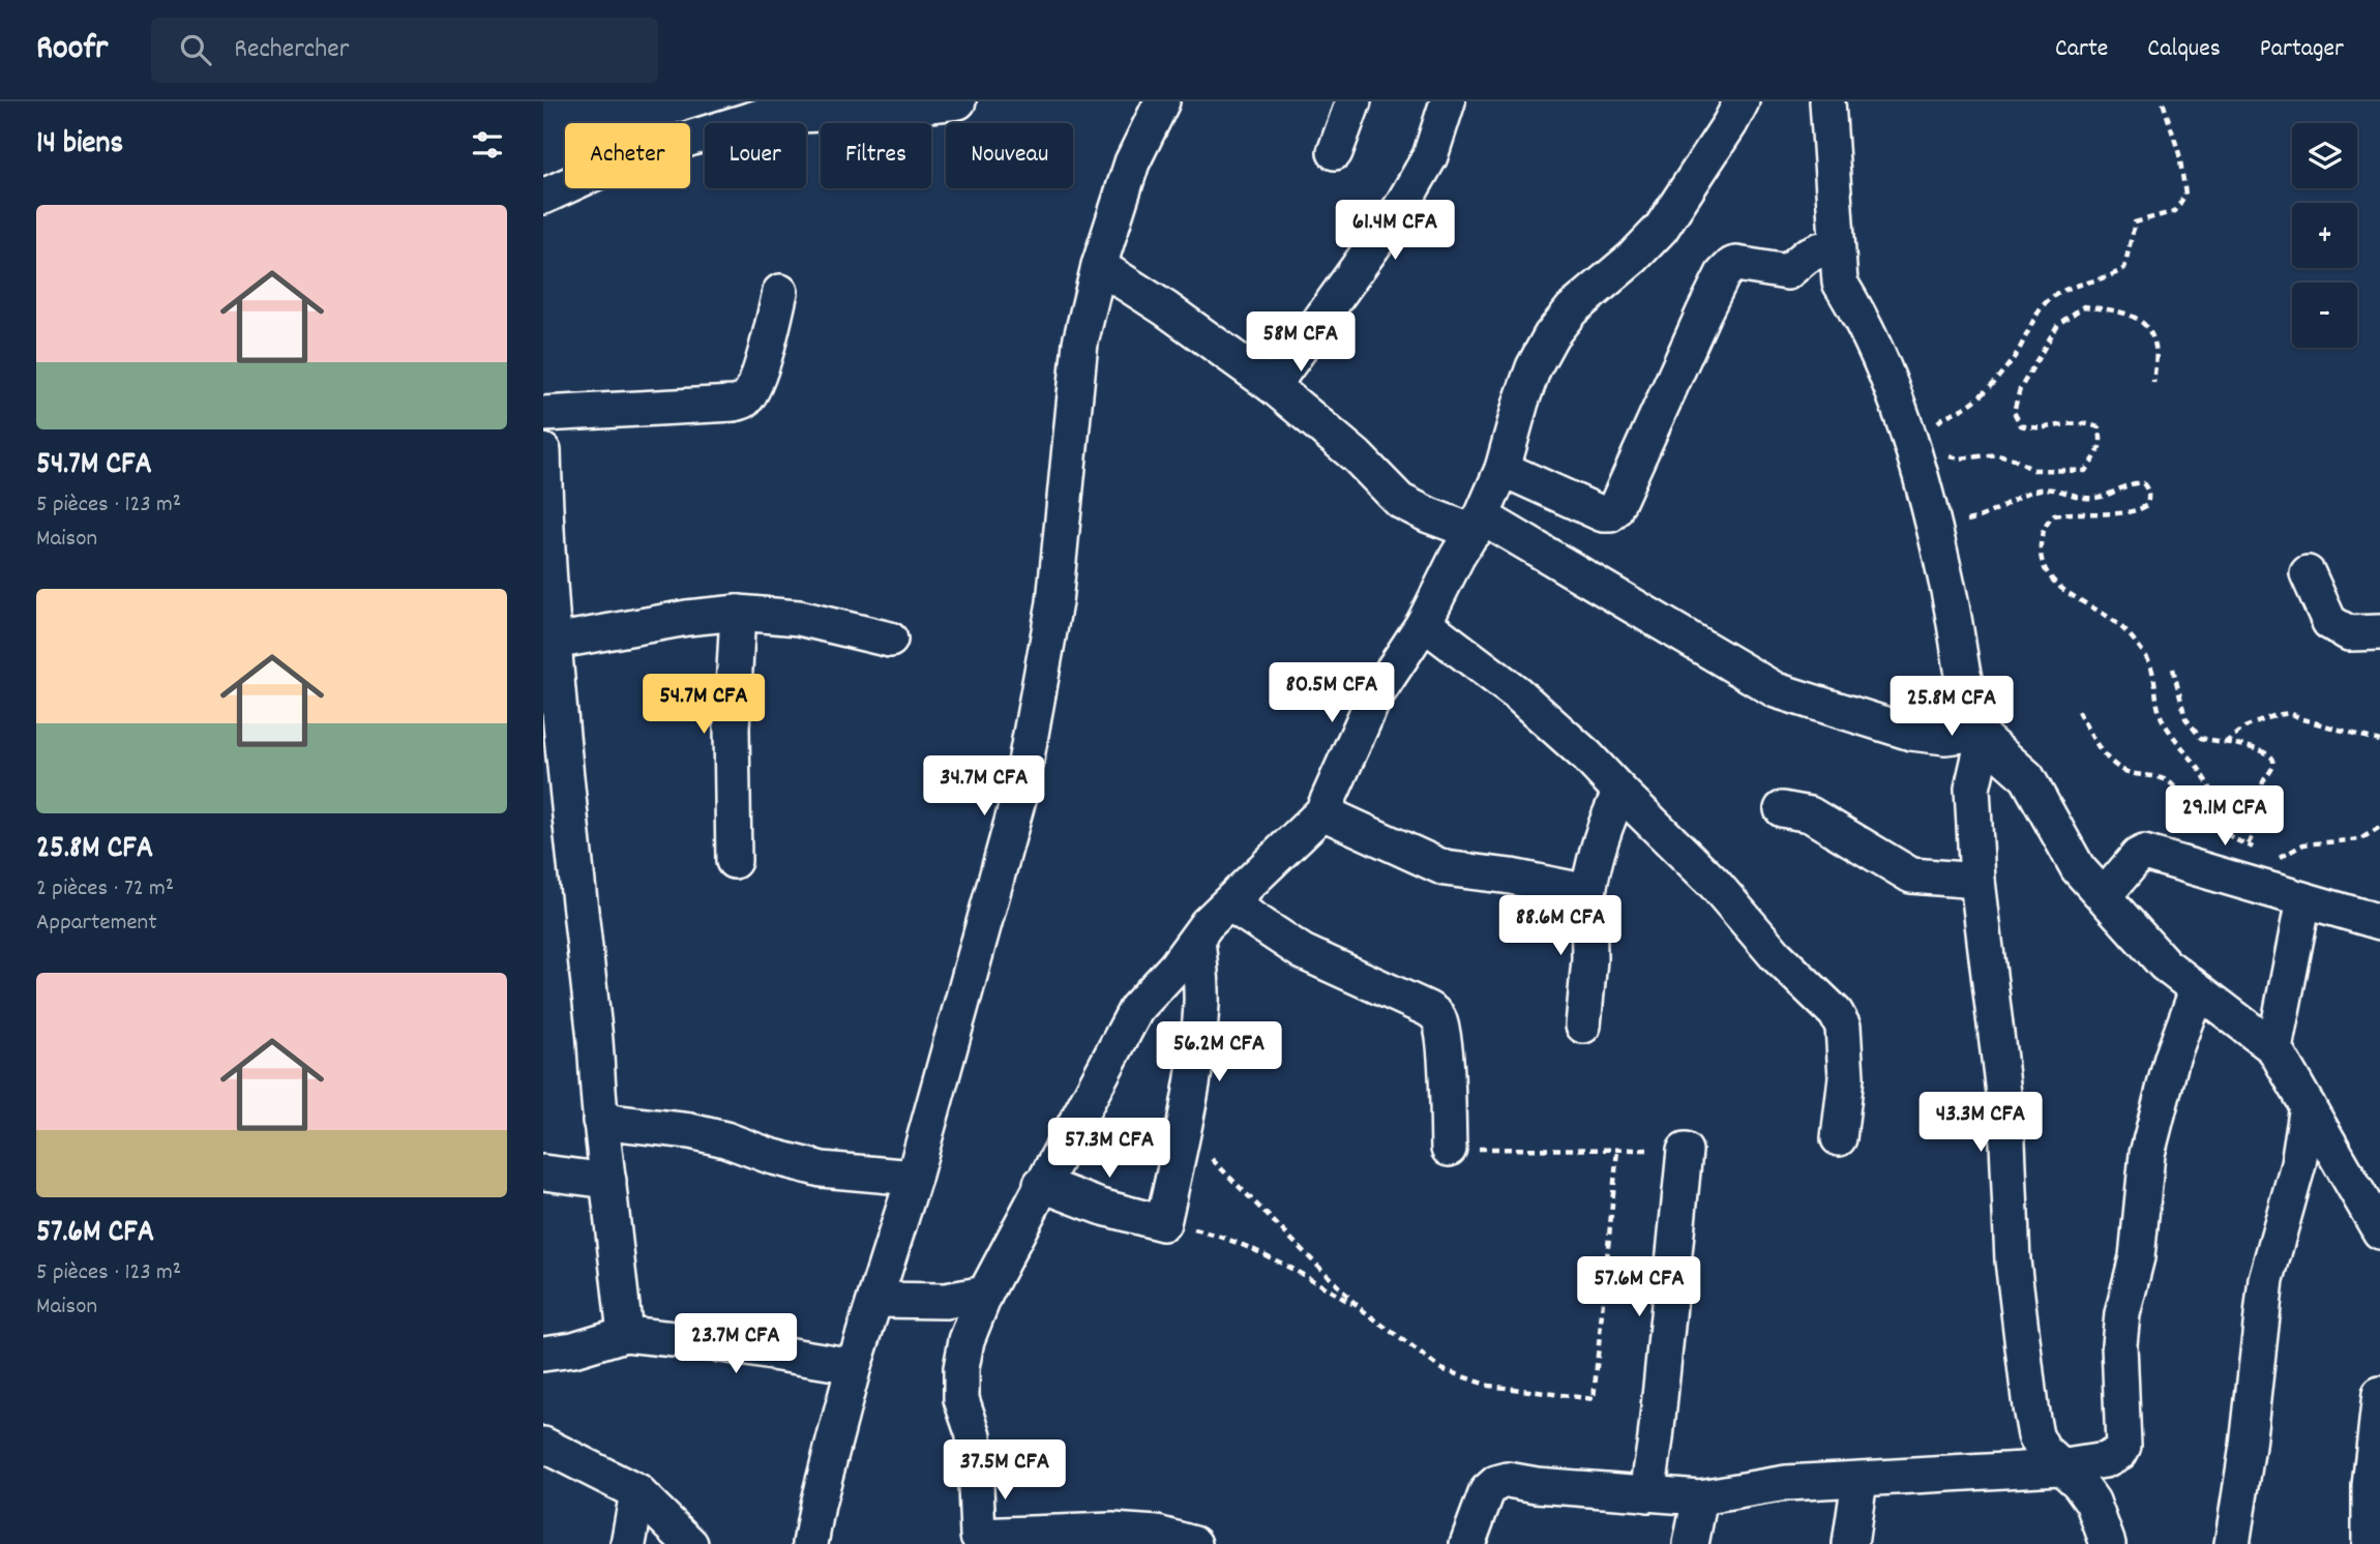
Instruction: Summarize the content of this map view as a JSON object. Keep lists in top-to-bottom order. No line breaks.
{"page":{"header":"Roofr","search":"Rechercher","nav":["Carte","Calques","Partager"],"heading":"14 biens","map_buttons":["+","−"],"chip":["Acheter","Louer","Filtres","Nouveau"],"list":[{"name":"54.7M CFA","note":"5 pièces · 123 m² · Maison"},{"name":"25.8M CFA","note":"2 pièces · 72 m² · Appartement"},{"name":"57.6M CFA","note":"5 pièces · 123 m² · Maison"}],"price":["61.4M CFA","58M CFA","80.5M CFA","54.7M CFA","25.8M CFA","34.7M CFA","29.1M CFA","88.6M CFA","56.2M CFA","43.3M CFA","57.3M CFA","57.6M CFA","23.7M CFA","37.5M CFA"]}}
